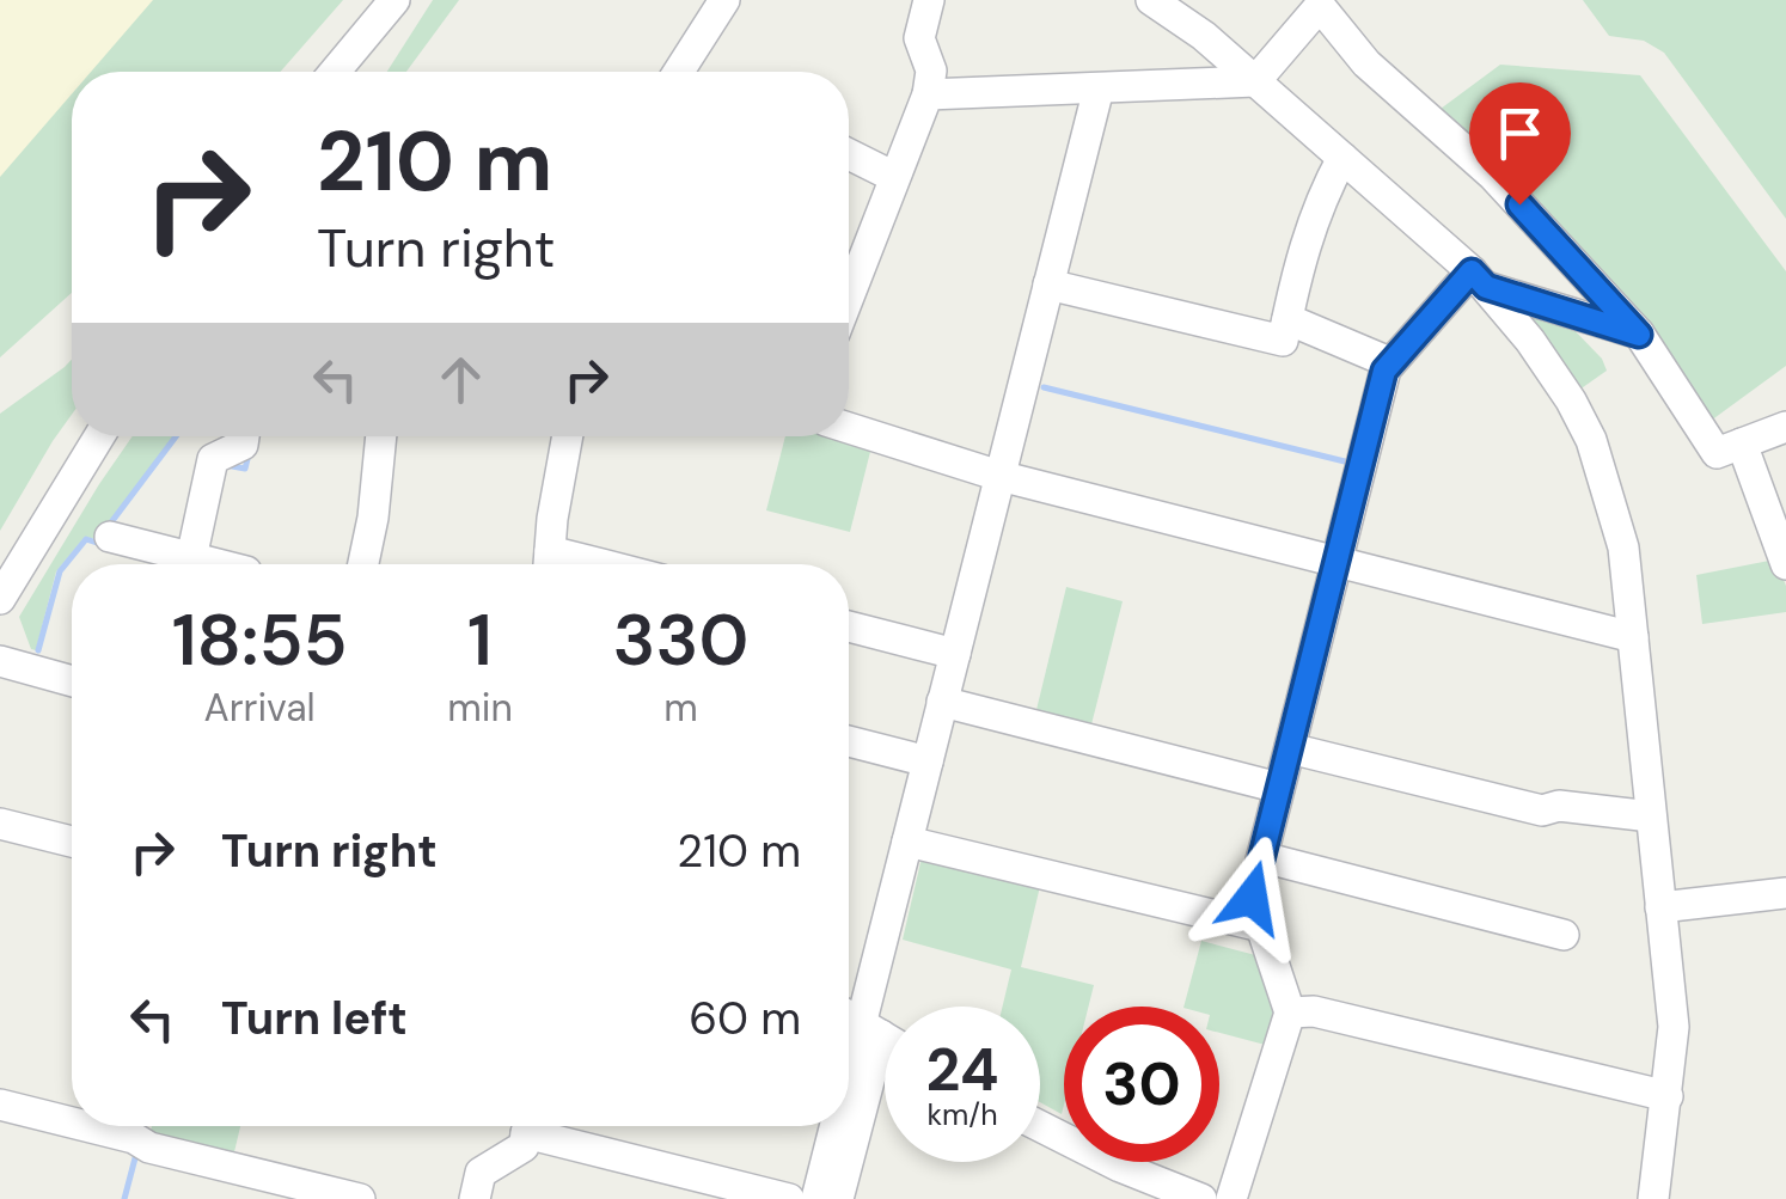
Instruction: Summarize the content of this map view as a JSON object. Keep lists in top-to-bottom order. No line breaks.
{"page":{"turn":["210 m","Turn right"],"eta":["18:55","Arrival","1","min","330","m"],"list":[{"name":"Turn right","value":"210 m"},{"name":"Turn left","value":"60 m"}],"speed":"24 km/h","limit":"30"}}
